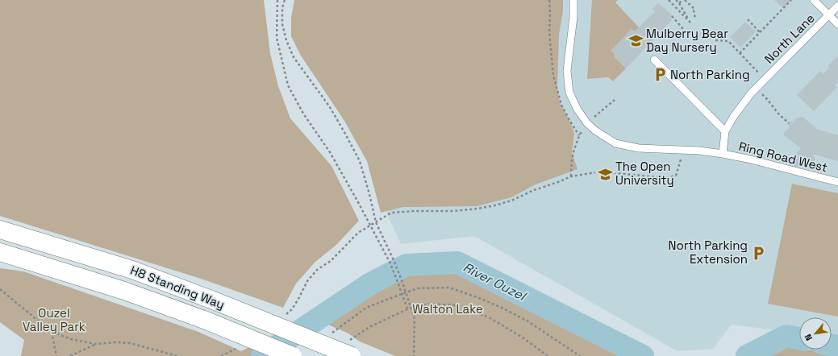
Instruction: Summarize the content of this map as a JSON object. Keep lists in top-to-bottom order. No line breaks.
{"streets":{"highway":["H8 Standing Way"],"lane":["North Lane","Ring Road West"]},"crossings":[["North Lane","Ring Road West"]],"water":["River Ouzel"],"parks":["Walton Lake","Ouzel Valley Park"],"places":{"school or university":["Mulberry Bear Day Nursery","The Open University"],"parking":["North Parking","North Parking Extension"]},"north":"bottom left"}
